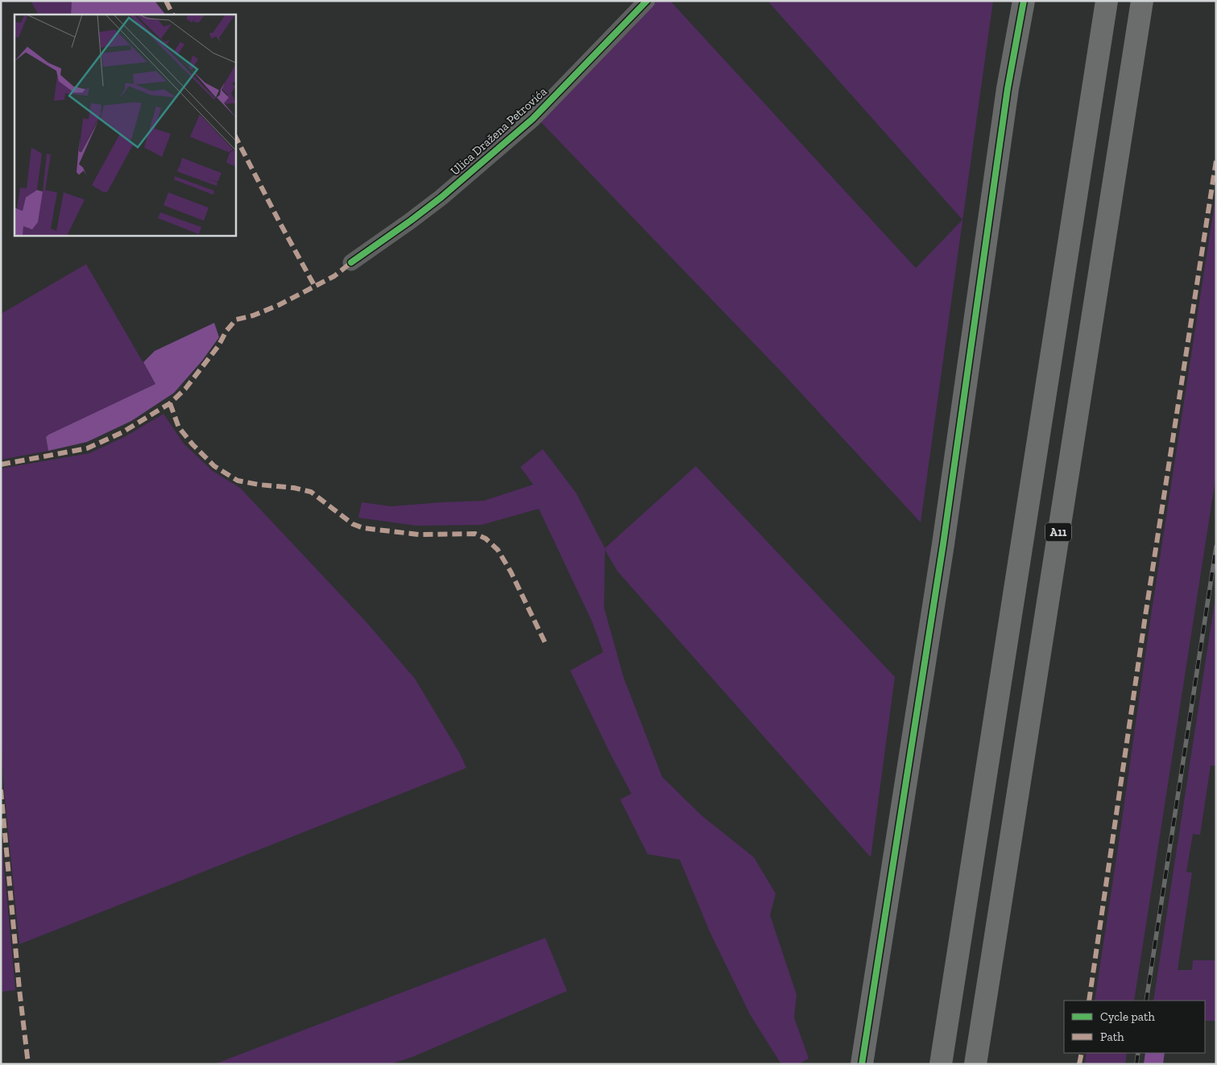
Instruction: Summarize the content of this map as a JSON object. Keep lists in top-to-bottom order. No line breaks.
{"streets":{"highway":["A11"],"street":["Ulica Dražena Petrovića"]},"legend":["Cycle path","Path"]}
